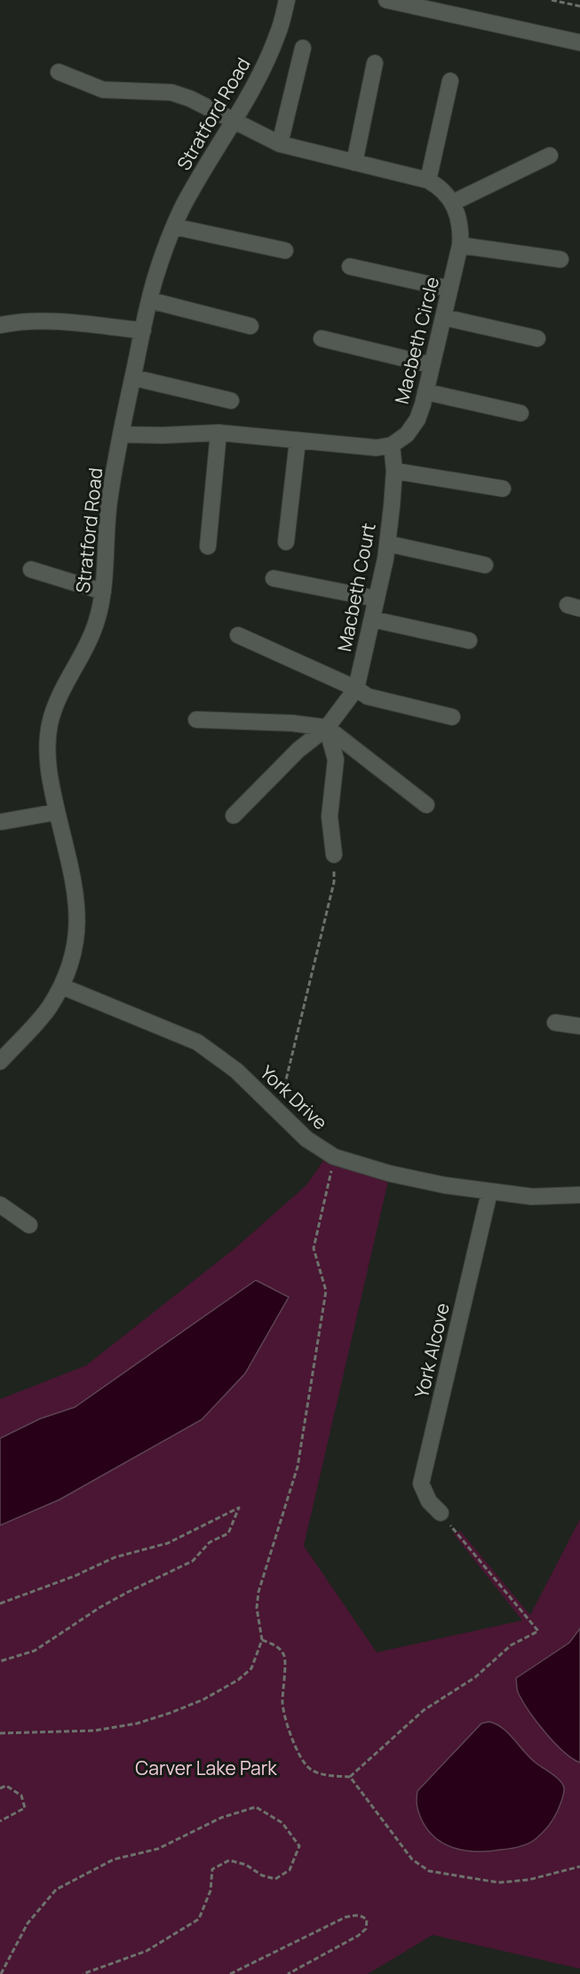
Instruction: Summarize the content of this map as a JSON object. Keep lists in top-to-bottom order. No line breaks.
{"streets":{"street":["Stratford Road","Macbeth Circle","Macbeth Court","York Drive","York Alcove"]},"crossings":[["Stratford Road","Macbeth Circle"],["Stratford Road","York Drive"],["Macbeth Circle","Macbeth Court"],["York Drive","York Alcove"]],"parks":["Carver Lake Park"]}
